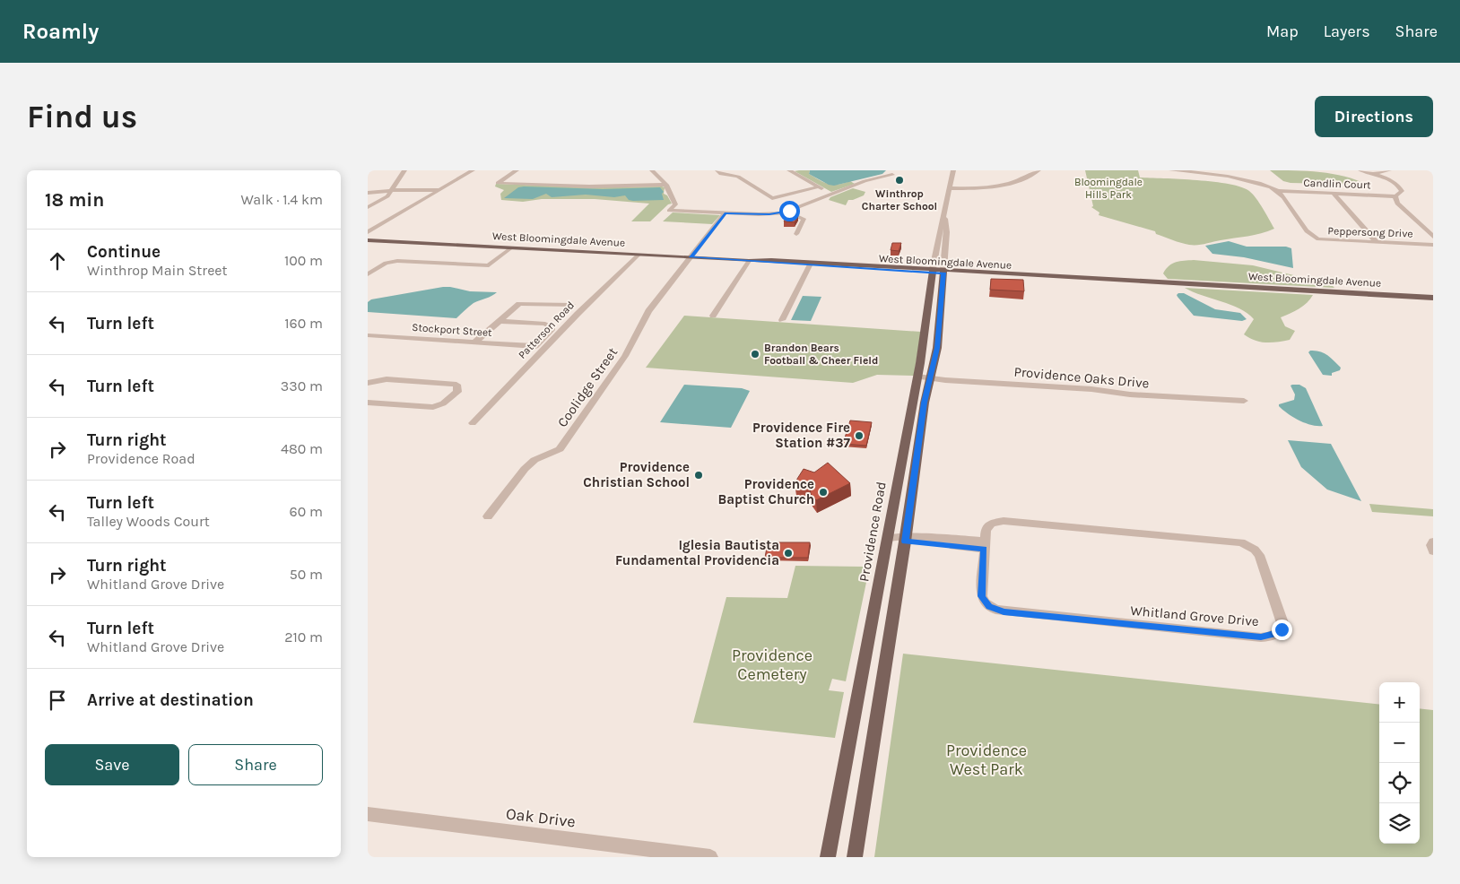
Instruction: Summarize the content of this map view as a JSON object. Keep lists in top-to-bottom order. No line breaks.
{"streets":{"main road":["West Bloomingdale Avenue","Providence Road"],"street":["Candlin Court","Peppersong Drive","Stockport Street","Patterson Road","Providence Oaks Drive","Coolidge Street","Whitland Grove Drive","Oak Drive"]},"crossings":[["Candlin Court","Peppersong Drive"],["West Bloomingdale Avenue","Patterson Road"],["West Bloomingdale Avenue","Coolidge Street"],["West Bloomingdale Avenue","Providence Road"],["Providence Oaks Drive","Providence Road"]],"parks":["Bloomingdale Hills Park","Providence Cemetery","Providence West Park"],"places":["Winthrop Charter School","Brandon Bears Football & Cheer Field","Providence Fire Station #37","Providence Christian School","Providence Baptist Church","Iglesia Bautista Fundamental Providencia"],"page":{"header":"Roamly","nav":["Map","Layers","Share"],"buttons":["Directions",["Save","Share"]],"title":"Find us","heading":["18 min","Walk · 1.4 km"],"list":[["Continue","Winthrop Main Street","100 m"],["Turn left","160 m"],["Turn left","330 m"],["Turn right","Providence Road","480 m"],["Turn left","Talley Woods Court","60 m"],["Turn right","Whitland Grove Drive","50 m"],["Turn left","Whitland Grove Drive","210 m"],"Arrive at destination"],"map_buttons":["+","−"]}}
